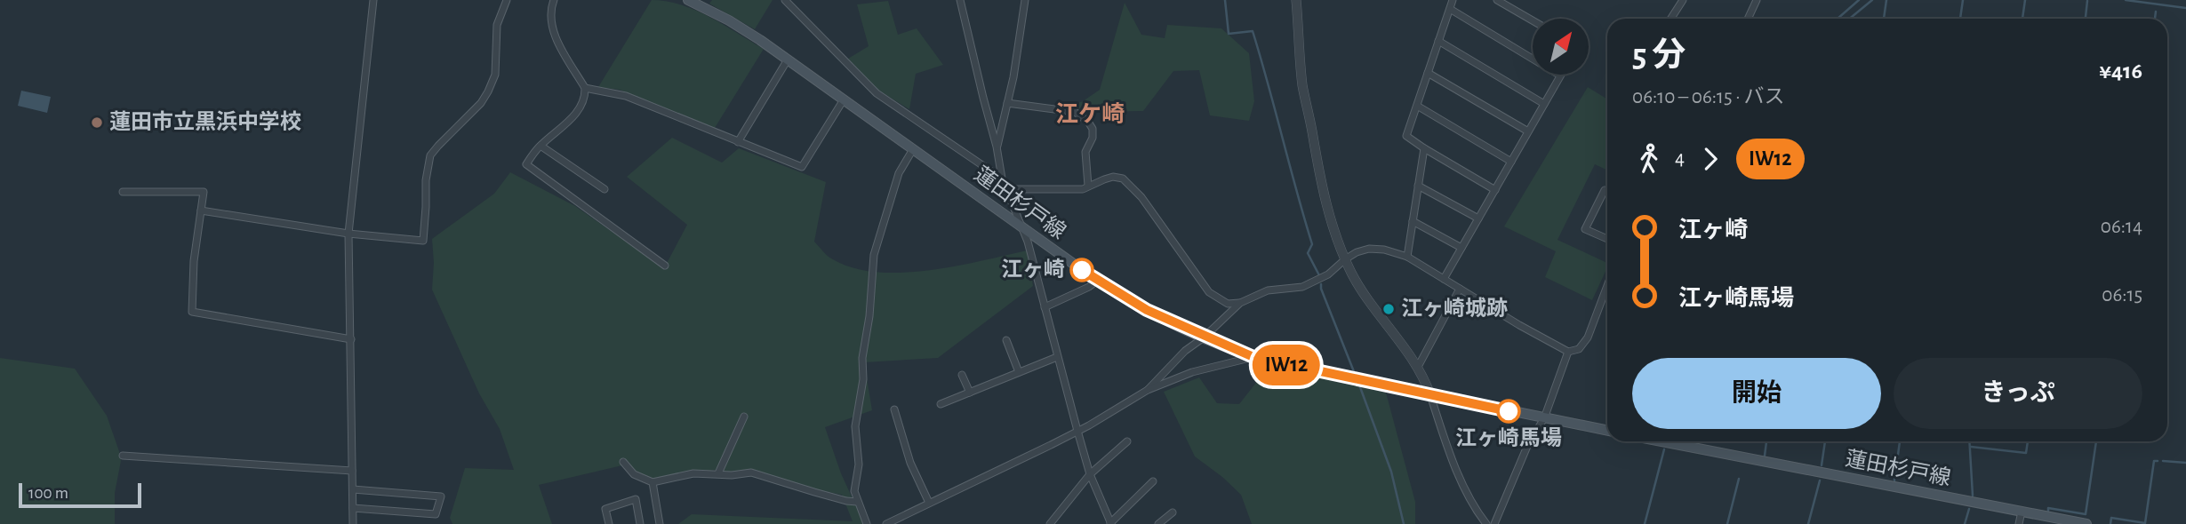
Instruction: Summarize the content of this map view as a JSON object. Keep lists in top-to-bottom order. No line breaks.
{"streets":{"main road":["蓮田杉戸線"]},"districts":["江ケ崎"],"places":["蓮田市立黒浜中学校","江ヶ崎","江ヶ崎城跡","江ヶ崎馬場"],"lines":["bus line IW12"],"scale_bar":"100 m","north":"top right","page":{"on_map":"IW12","heading":["5 分","06:10 – 06:15 · バス","¥416"],"legs":["4","IW12"],"list":[{"name":"江ヶ崎","value":"06:14"},{"name":"江ヶ崎馬場","value":"06:15"}],"buttons":["開始","きっぷ"],"scale":"100 m"}}
